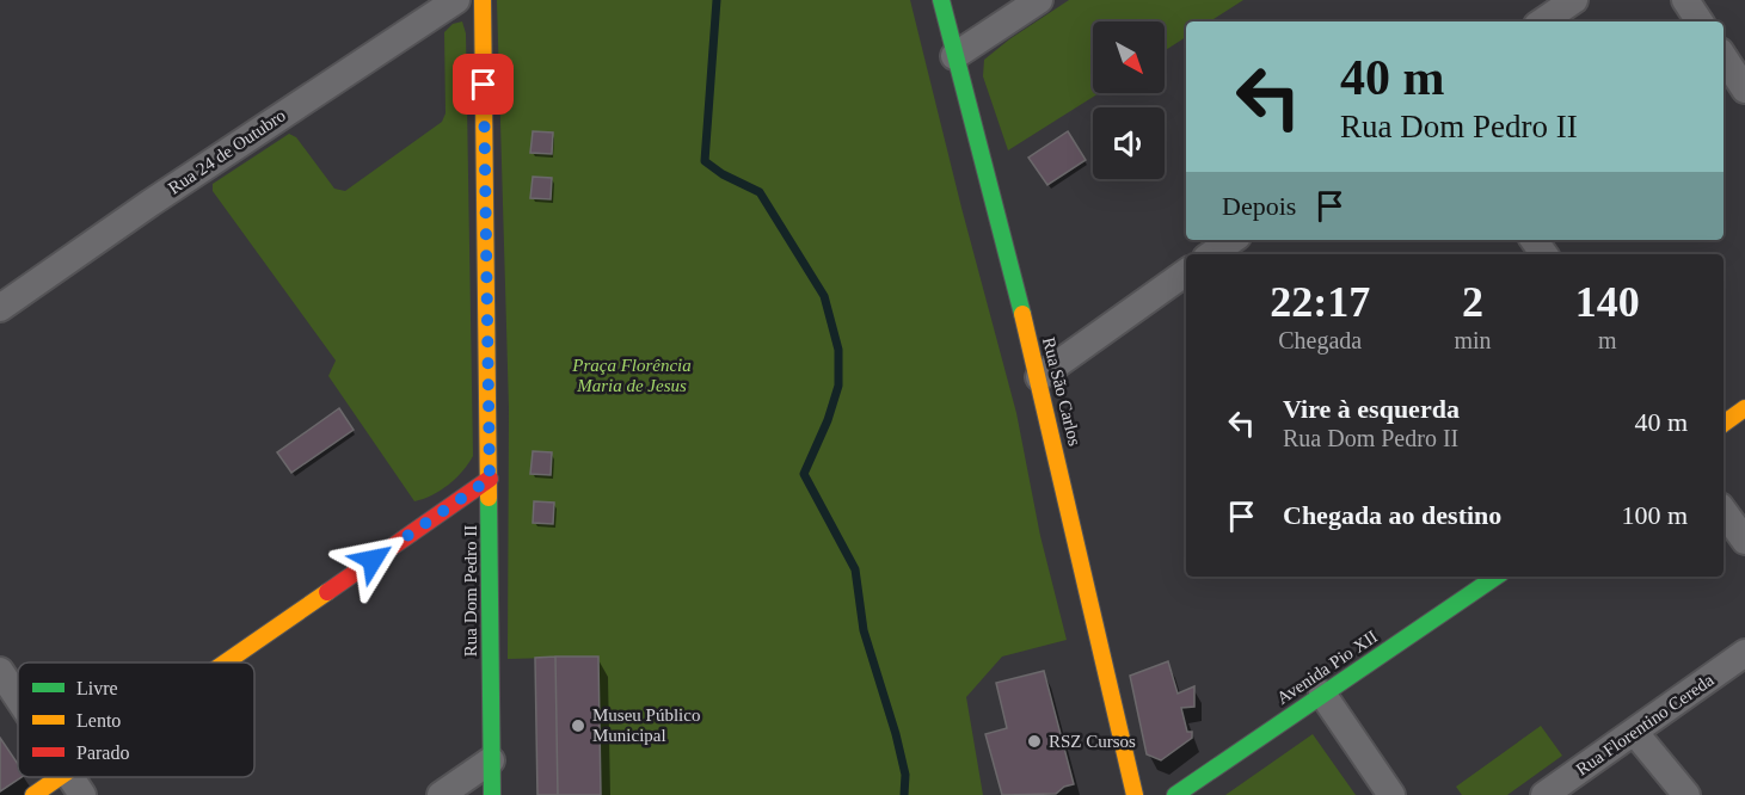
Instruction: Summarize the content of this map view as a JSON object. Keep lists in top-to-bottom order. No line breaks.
{"streets":{"street":["Rua 24 de Outubro","Rua São Carlos","Rua Dom Pedro II","Avenida Pio XII","Rua Florentino Cereda"]},"parks":["Praça Florência Maria de Jesus"],"places":["Museu Público Municipal","RSZ Cursos"],"legend":["Livre","Lento","Parado"],"north":"bottom right","page":{"turn":["40 m","Rua Dom Pedro II"],"then":"Depois","eta":["22:17","Chegada","2","min","140","m"],"list":[{"name":"Vire à esquerda","note":"Rua Dom Pedro II","value":"40 m"},{"name":"Chegada ao destino","value":"100 m"}]}}
